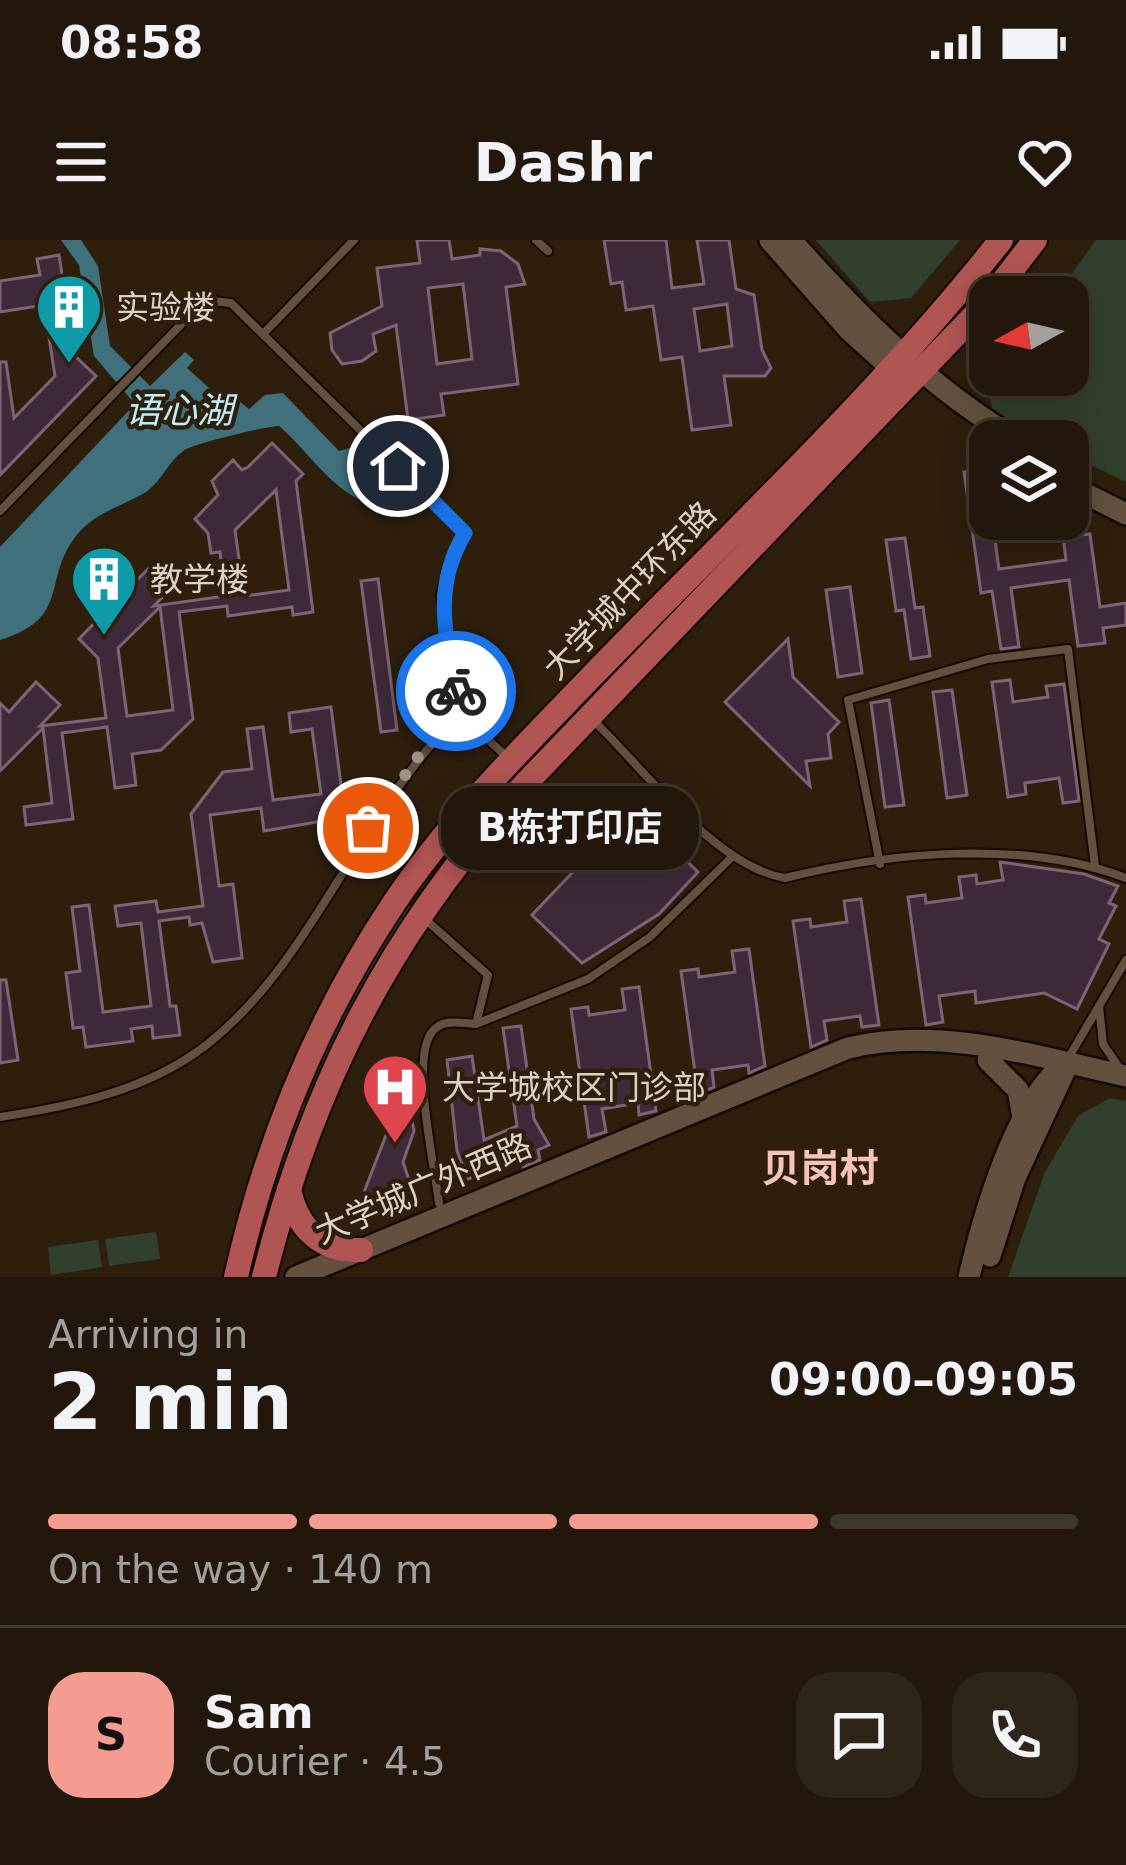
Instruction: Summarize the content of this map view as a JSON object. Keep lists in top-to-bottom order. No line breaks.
{"streets":{"main road":["大学城中环东路","大学城广外西路"]},"districts":["贝岗村"],"water":["语心湖"],"places":{"building":["实验楼","教学楼"],"other":["B栋打印店"],"hospital":["大学城校区门诊部"]},"north":"left","page":{"status":"08:58","header":"Dashr","bubble":"B栋打印店","heading":["2 min","Arriving in","09:00–09:05"],"panel":["Sam","Courier · 4.5"],"bar":"On the way · 140 m","round":"S"}}
